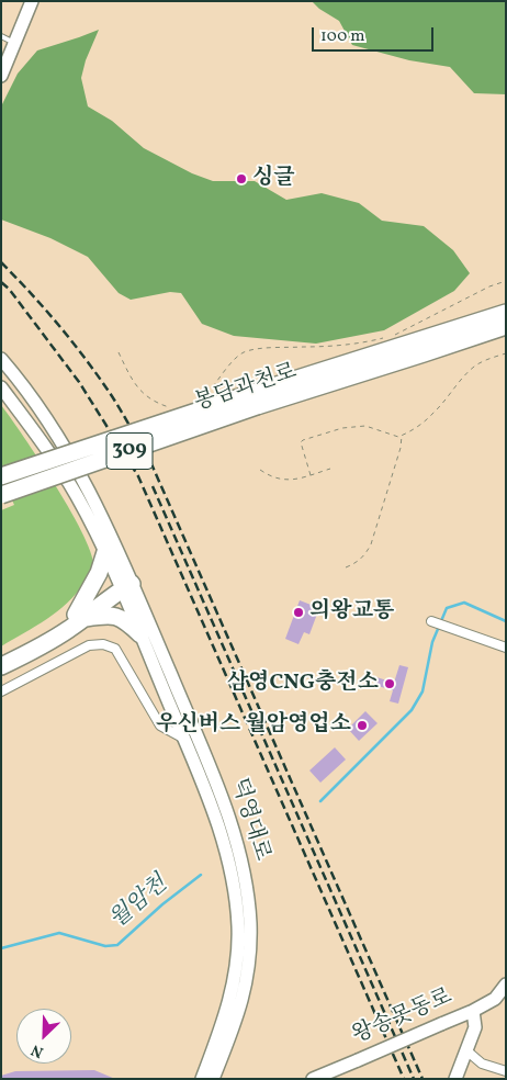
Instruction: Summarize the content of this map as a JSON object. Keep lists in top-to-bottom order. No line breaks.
{"streets":{"highway":["봉담과천로","309"],"street":["덕영대로","왕송못동로"]},"water":["월암천"],"places":["싱글","의왕교통","삼영CNG충전소","우신버스 월암영업소"],"scale_bar":"100 m","north":"bottom left"}
